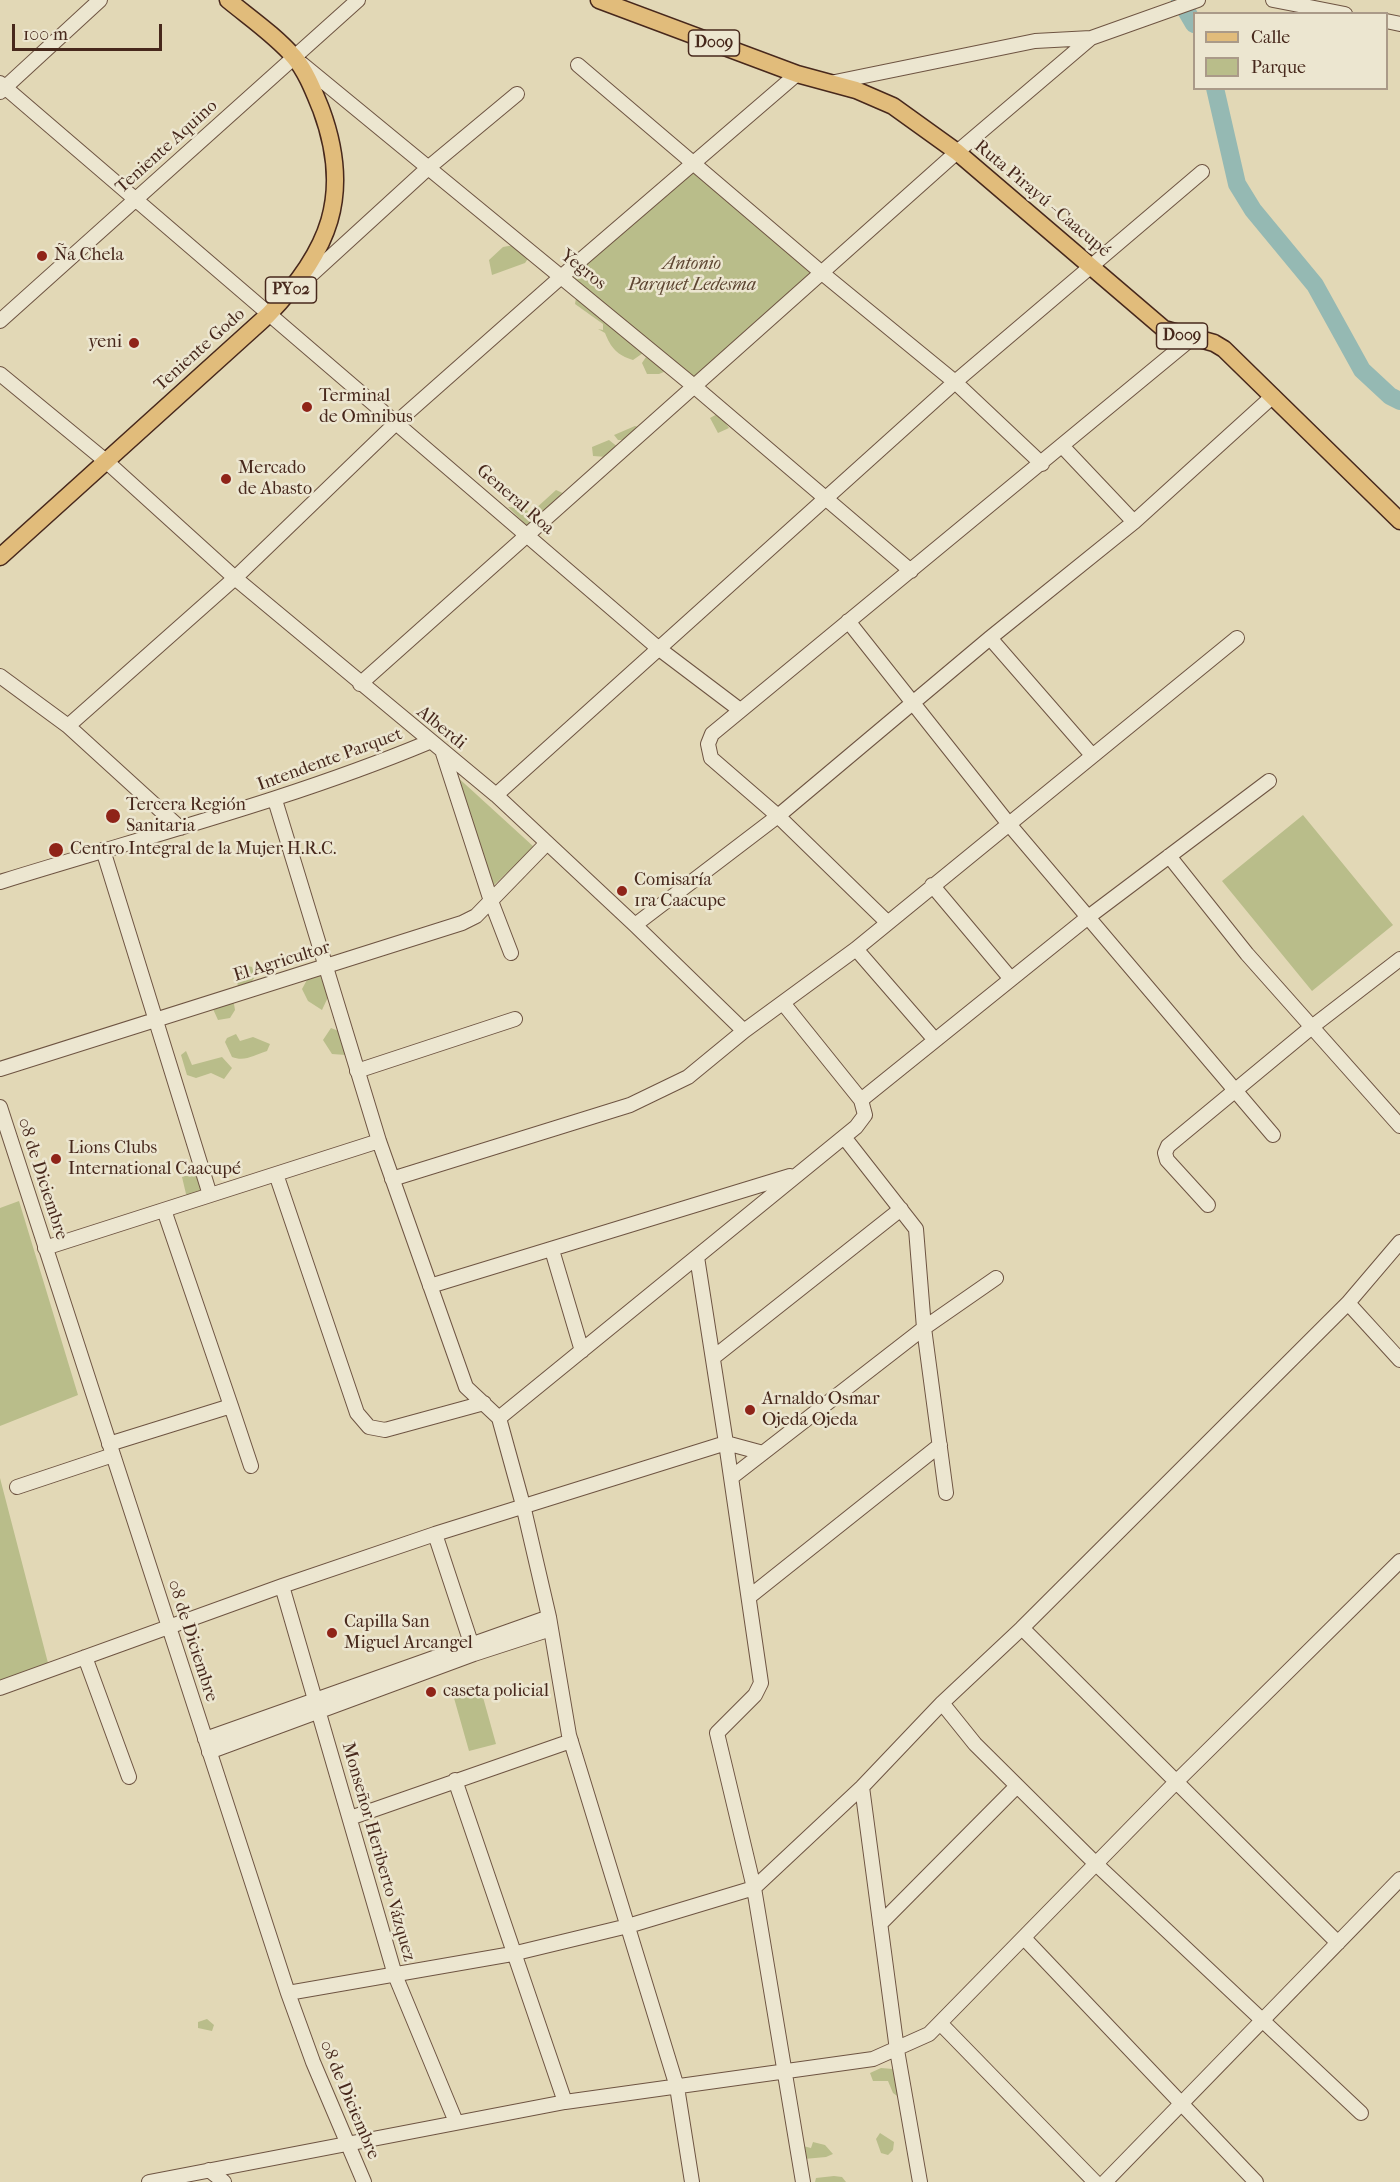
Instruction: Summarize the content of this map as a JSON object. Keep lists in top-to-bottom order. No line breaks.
{"streets":{"main road":["D009","Ruta Pirayú - Caacupé","Yegros","PY02","Teniente Godo"],"street":["Teniente Aquino","General Roa","Alberdi","Intendente Parquet","El Agricultor","08 de Diciembre","Monseñor Heriberto Vázquez"]},"crossings":[["Teniente Aquino","Yegros"],["Teniente Aquino","Teniente Godo"],["Teniente Aquino","General Roa"],["Yegros","Teniente Godo"],["Teniente Godo","General Roa"],["Teniente Godo","Alberdi"],["Alberdi","Intendente Parquet"],["Alberdi","El Agricultor"]],"parks":["Antonio Parquet Ledesma"],"places":["Ña Chela","yeni","Terminal de Omnibus","Mercado de Abasto","Tercera Región Sanitaria","Centro Integral de la Mujer H.R.C.","Comisaría 1ra Caacupe","Lions Clubs International Caacupé","Arnaldo Osmar Ojeda Ojeda","Capilla San Miguel Arcangel","caseta policial"],"legend":["Calle","Parque"],"scale_bar":"100 m"}
